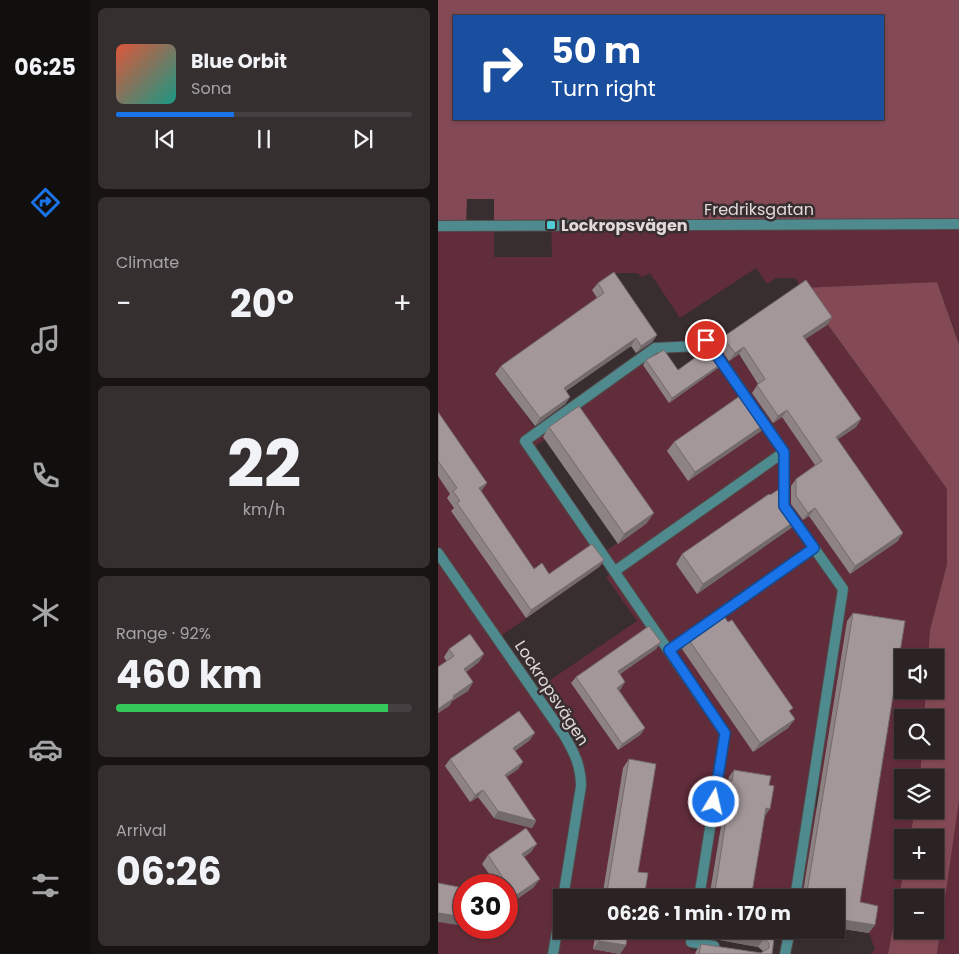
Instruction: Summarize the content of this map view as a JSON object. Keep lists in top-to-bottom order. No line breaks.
{"streets":{"street":["Fredriksgatan","Lockropsvägen"]},"places":{"transit":["Lockropsvägen"]},"page":{"tabs":"06:25","turn":["50 m","Turn right"],"song":["Blue Orbit","Sona"],"tile":["Climate",["22","km/h"],["Range · 92%","460 km"],["Arrival","06:26"]],"heat":["−","20°","+"],"map_buttons":["+","−"],"limit":"30","trip":"06:26 · 1 min · 170 m"}}
